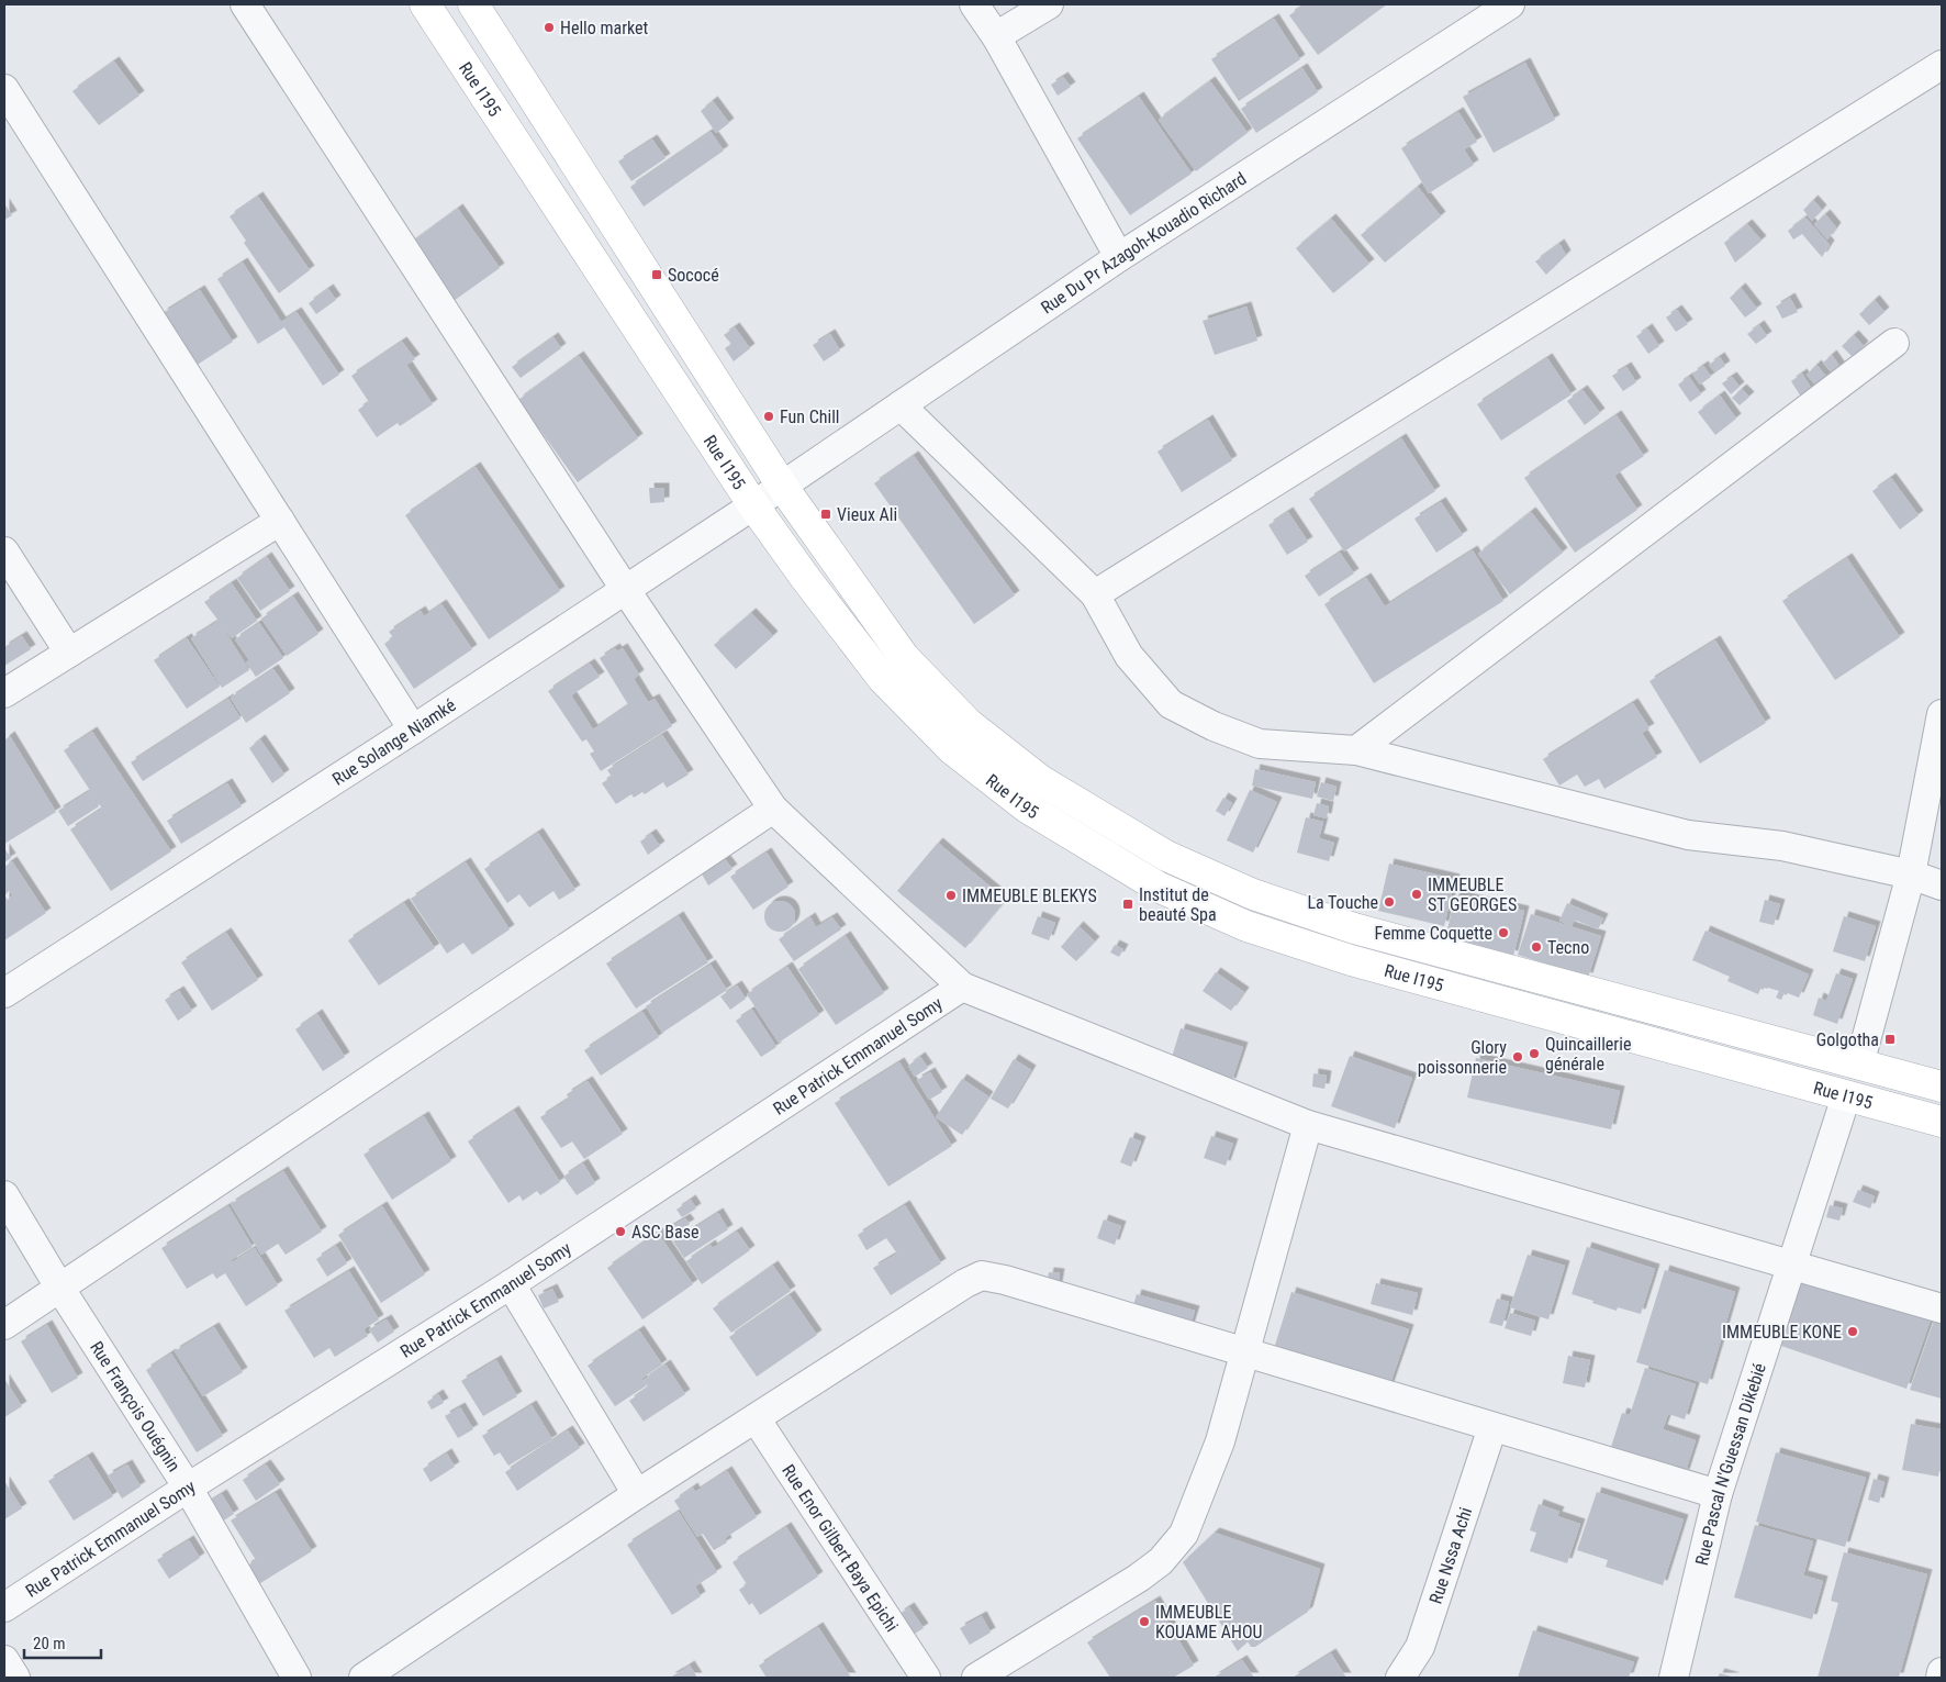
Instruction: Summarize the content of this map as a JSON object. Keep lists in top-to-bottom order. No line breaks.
{"streets":{"main road":["Rue I195"],"street":["Rue Du Pr Azagoh-Kouadio Richard","Rue Solange Niamké","Rue Patrick Emmanuel Somy","Rue François Ouégnin","Rue Pascal N'Guessan Dikebié","Rue Enor Gilbert Baya Epichi","Rue Nssa Achi"]},"crossings":[["Rue I195","Rue Du Pr Azagoh-Kouadio Richard"],["Rue I195","Rue Solange Niamké"],["Rue I195","Rue Pascal N'Guessan Dikebié"],["Rue Du Pr Azagoh-Kouadio Richard","Rue Solange Niamké"],["Rue Patrick Emmanuel Somy","Rue François Ouégnin"]],"places":{"other":["Hello market","Fun Chill","IMMEUBLE ST GEORGES","IMMEUBLE BLEKYS","La Touche","Femme Coquette","Tecno","Quincaillerie générale","Glory poissonnerie","ASC Base","IMMEUBLE KONE","IMMEUBLE KOUAME AHOU"],"transit":["Sococé","Vieux Ali","Institut de beauté Spa","Golgotha"]},"scale_bar":"20 m"}
